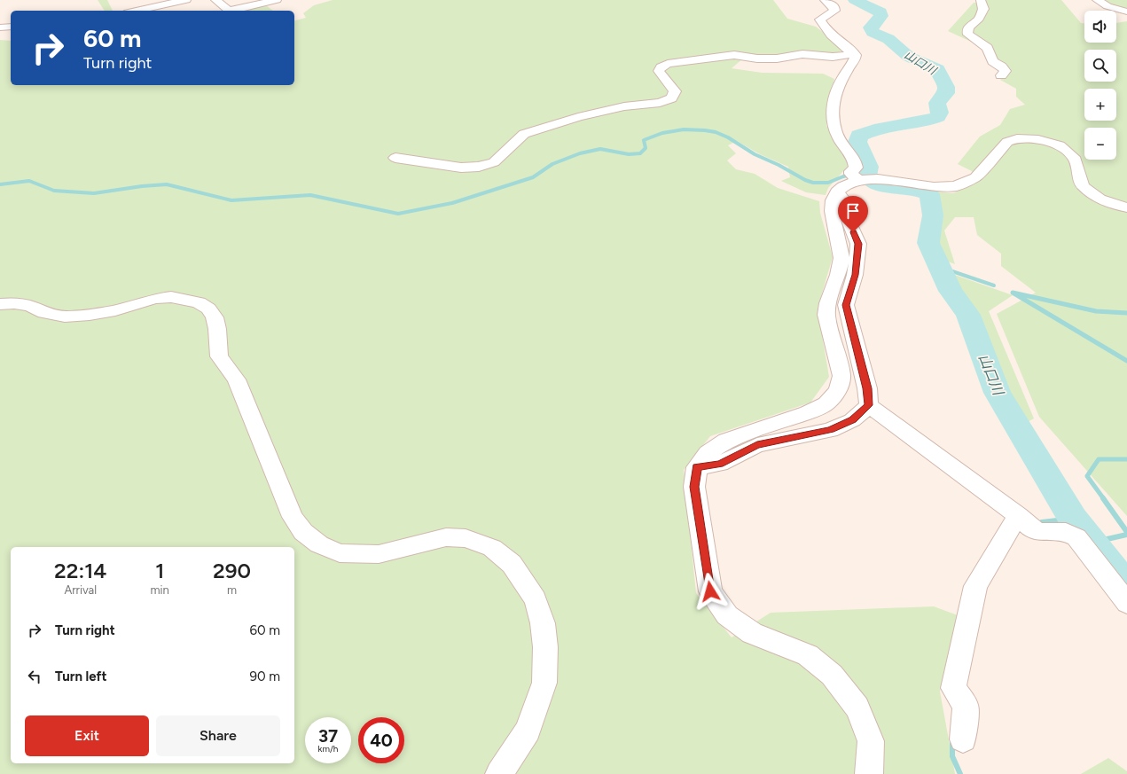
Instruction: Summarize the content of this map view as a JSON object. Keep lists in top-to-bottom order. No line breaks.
{"water":["山口川"],"page":{"map_buttons":["+","−"],"turn":["60 m","Turn right"],"eta":["22:14","Arrival","1","min","290","m"],"list":[{"name":"Turn right","value":"60 m"},{"name":"Turn left","value":"90 m"}],"buttons":["Exit","Share"],"speed":"37 km/h","limit":"40"}}
